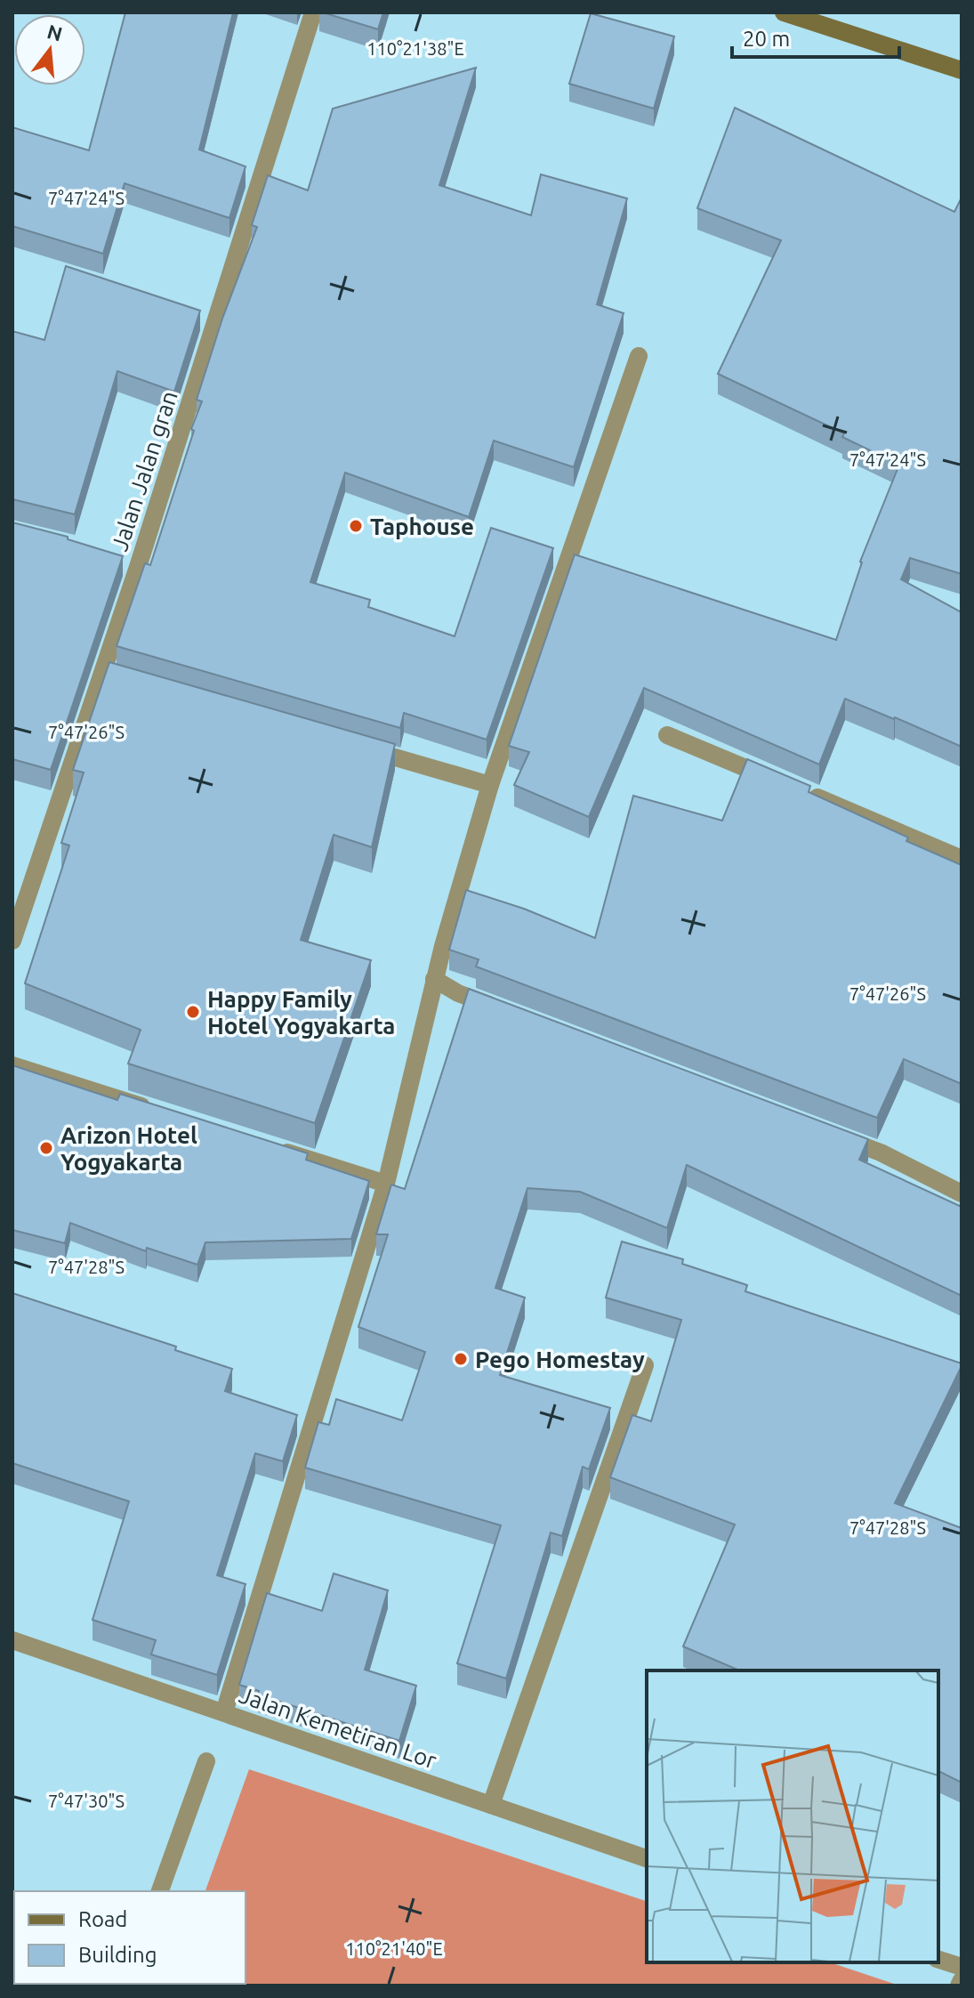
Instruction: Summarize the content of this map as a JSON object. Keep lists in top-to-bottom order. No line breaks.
{"streets":{"street":["Jalan Jalan gran","Jalan Kemetiran Lor"]},"places":["Taphouse","Happy Family Hotel Yogyakarta","Arizon Hotel Yogyakarta","Pego Homestay"],"legend":["Road","Building"],"scale_bar":"20 m","north":"top","coordinates":["110°21'38\"E","7°47'24\"S","7°47'26\"S","7°47'28\"S","7°47'30\"S","110°21'40\"E"]}
